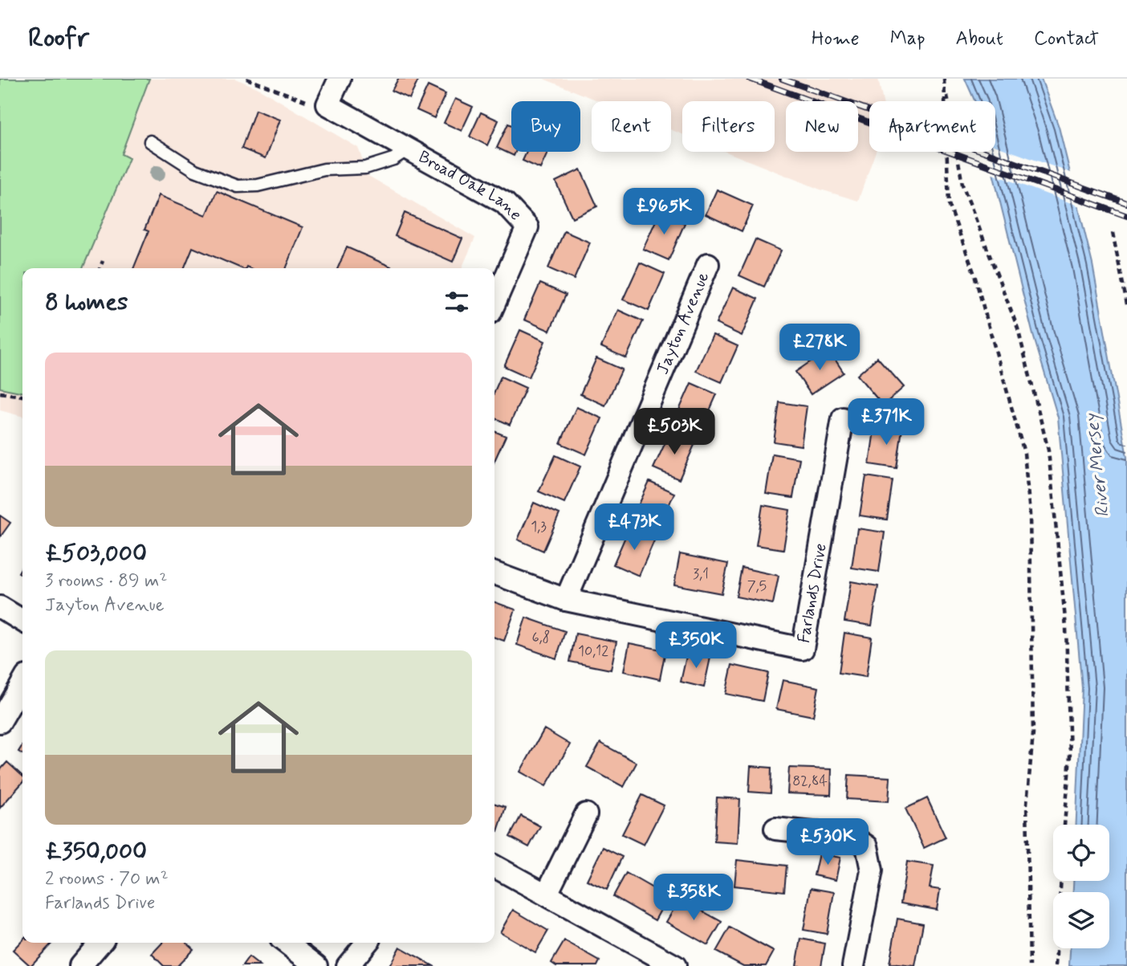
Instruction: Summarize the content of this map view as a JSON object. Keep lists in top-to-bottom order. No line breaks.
{"streets":{"street":["Broad Oak Lane","Jayton Avenue","Farlands Drive"]},"crossings":[["Jayton Avenue","Farlands Drive"]],"water":["River Mersey"],"house_numbers":["1,3","3,1","7,5","6,8","10,12","82,84"],"page":{"header":"Roofr","nav":["Home","Map","About","Contact"],"chip":["Buy","Rent","Filters","New","Apartment"],"price":["£965K","£278K","£371K","£503K","£473K","£350K","£530K","£358K"],"heading":"8 homes","list":[{"name":"£503,000","note":"3 rooms · 89 m² · Jayton Avenue"},{"name":"£350,000","note":"2 rooms · 70 m² · Farlands Drive"}]}}
